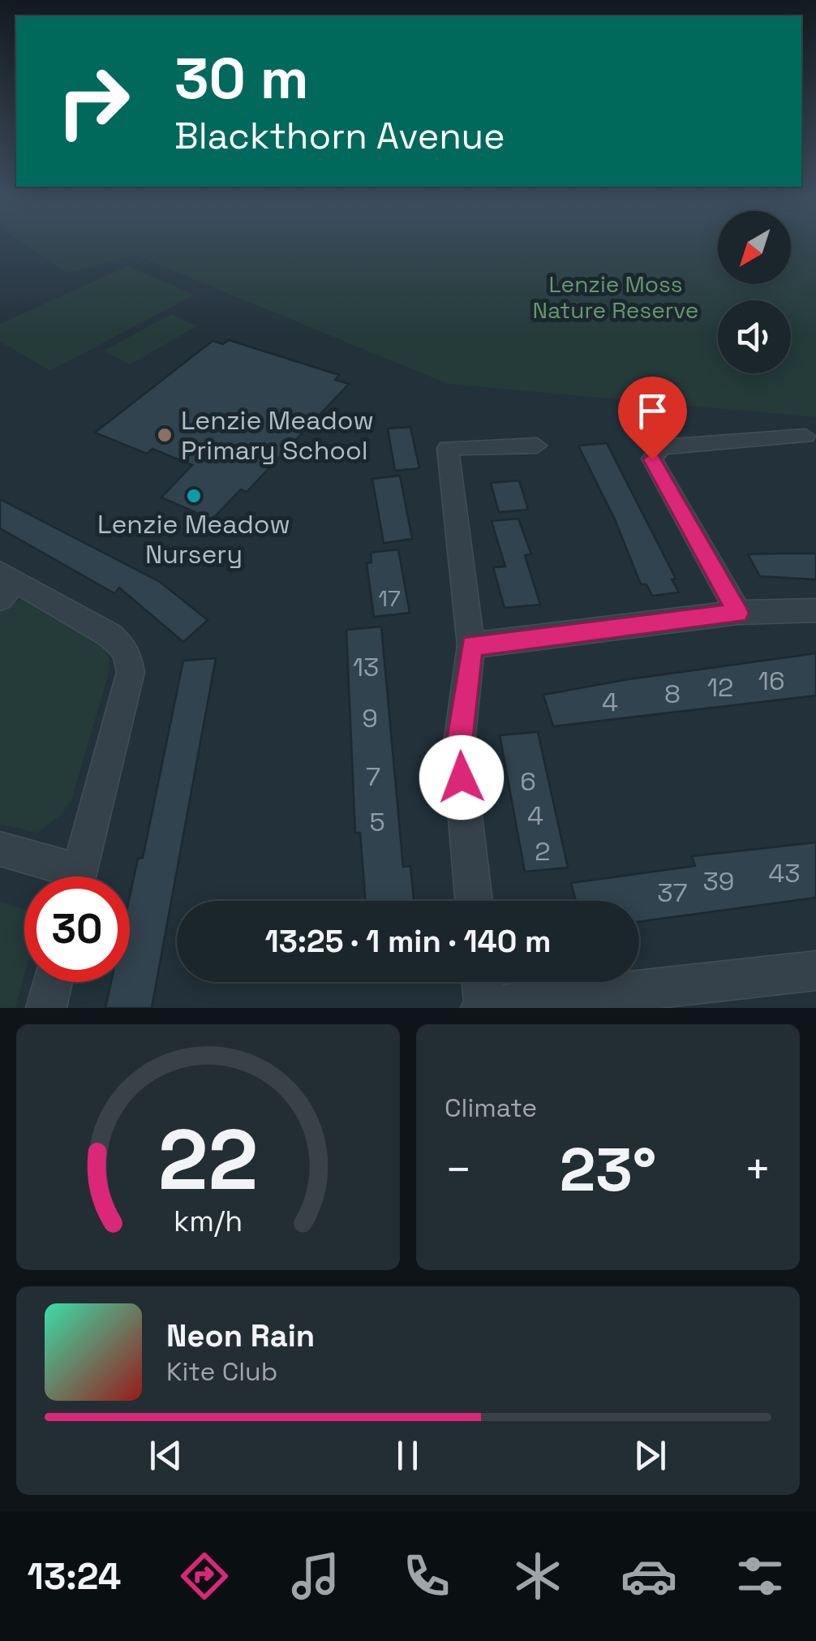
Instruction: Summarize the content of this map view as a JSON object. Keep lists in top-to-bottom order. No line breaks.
{"parks":["Lenzie Moss Nature Reserve"],"places":["Lenzie Meadow Primary School","Lenzie Meadow Nursery"],"house_numbers":["17","13","16","12","8","4","9","7","6","4","5","2","43","39","37"],"north":"bottom left","page":{"turn":["30 m","Blackthorn Avenue"],"limit":"30","trip":"13:25 · 1 min · 140 m","tile":"Climate","heat":["−","23°","+"],"song":["Neon Rain","Kite Club"],"tabs":"13:24","gauge":["22","km/h"]}}
